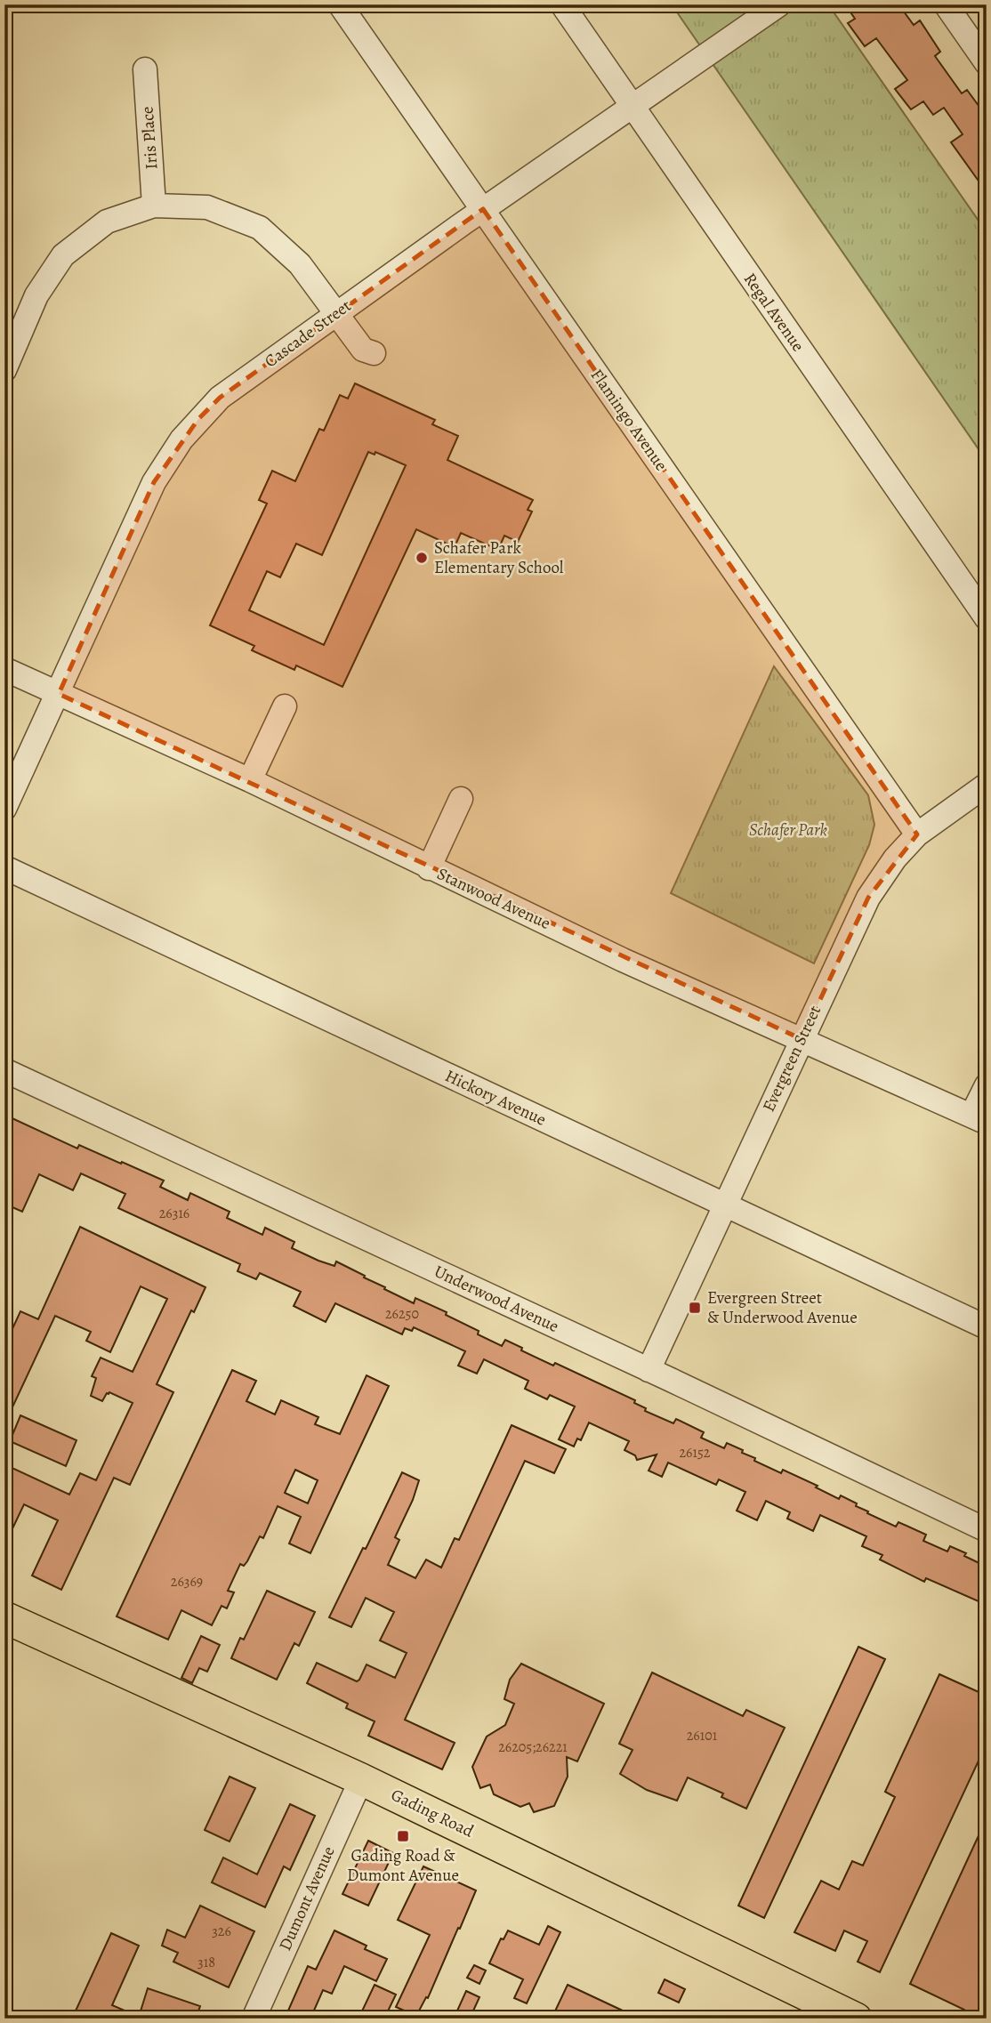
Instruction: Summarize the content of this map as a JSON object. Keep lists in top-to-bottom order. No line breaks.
{"streets":{"main road":["Gading Road"],"street":["Iris Place","Regal Avenue","Cascade Street","Flamingo Avenue","Stanwood Avenue","Evergreen Street","Hickory Avenue","Underwood Avenue","Dumont Avenue"]},"crossings":[["Regal Avenue","Cascade Street"],["Cascade Street","Flamingo Avenue"],["Cascade Street","Stanwood Avenue"],["Flamingo Avenue","Evergreen Street"],["Stanwood Avenue","Evergreen Street"],["Evergreen Street","Hickory Avenue"],["Evergreen Street","Underwood Avenue"],["Gading Road","Dumont Avenue"]],"parks":["Schafer Park"],"places":{"other":["Schafer Park Elementary School"],"transit":["Evergreen Street & Underwood Avenue","Gading Road & Dumont Avenue"]},"house_numbers":["26316","26250","26152","26369","26101","26205;26221","326","318"]}
